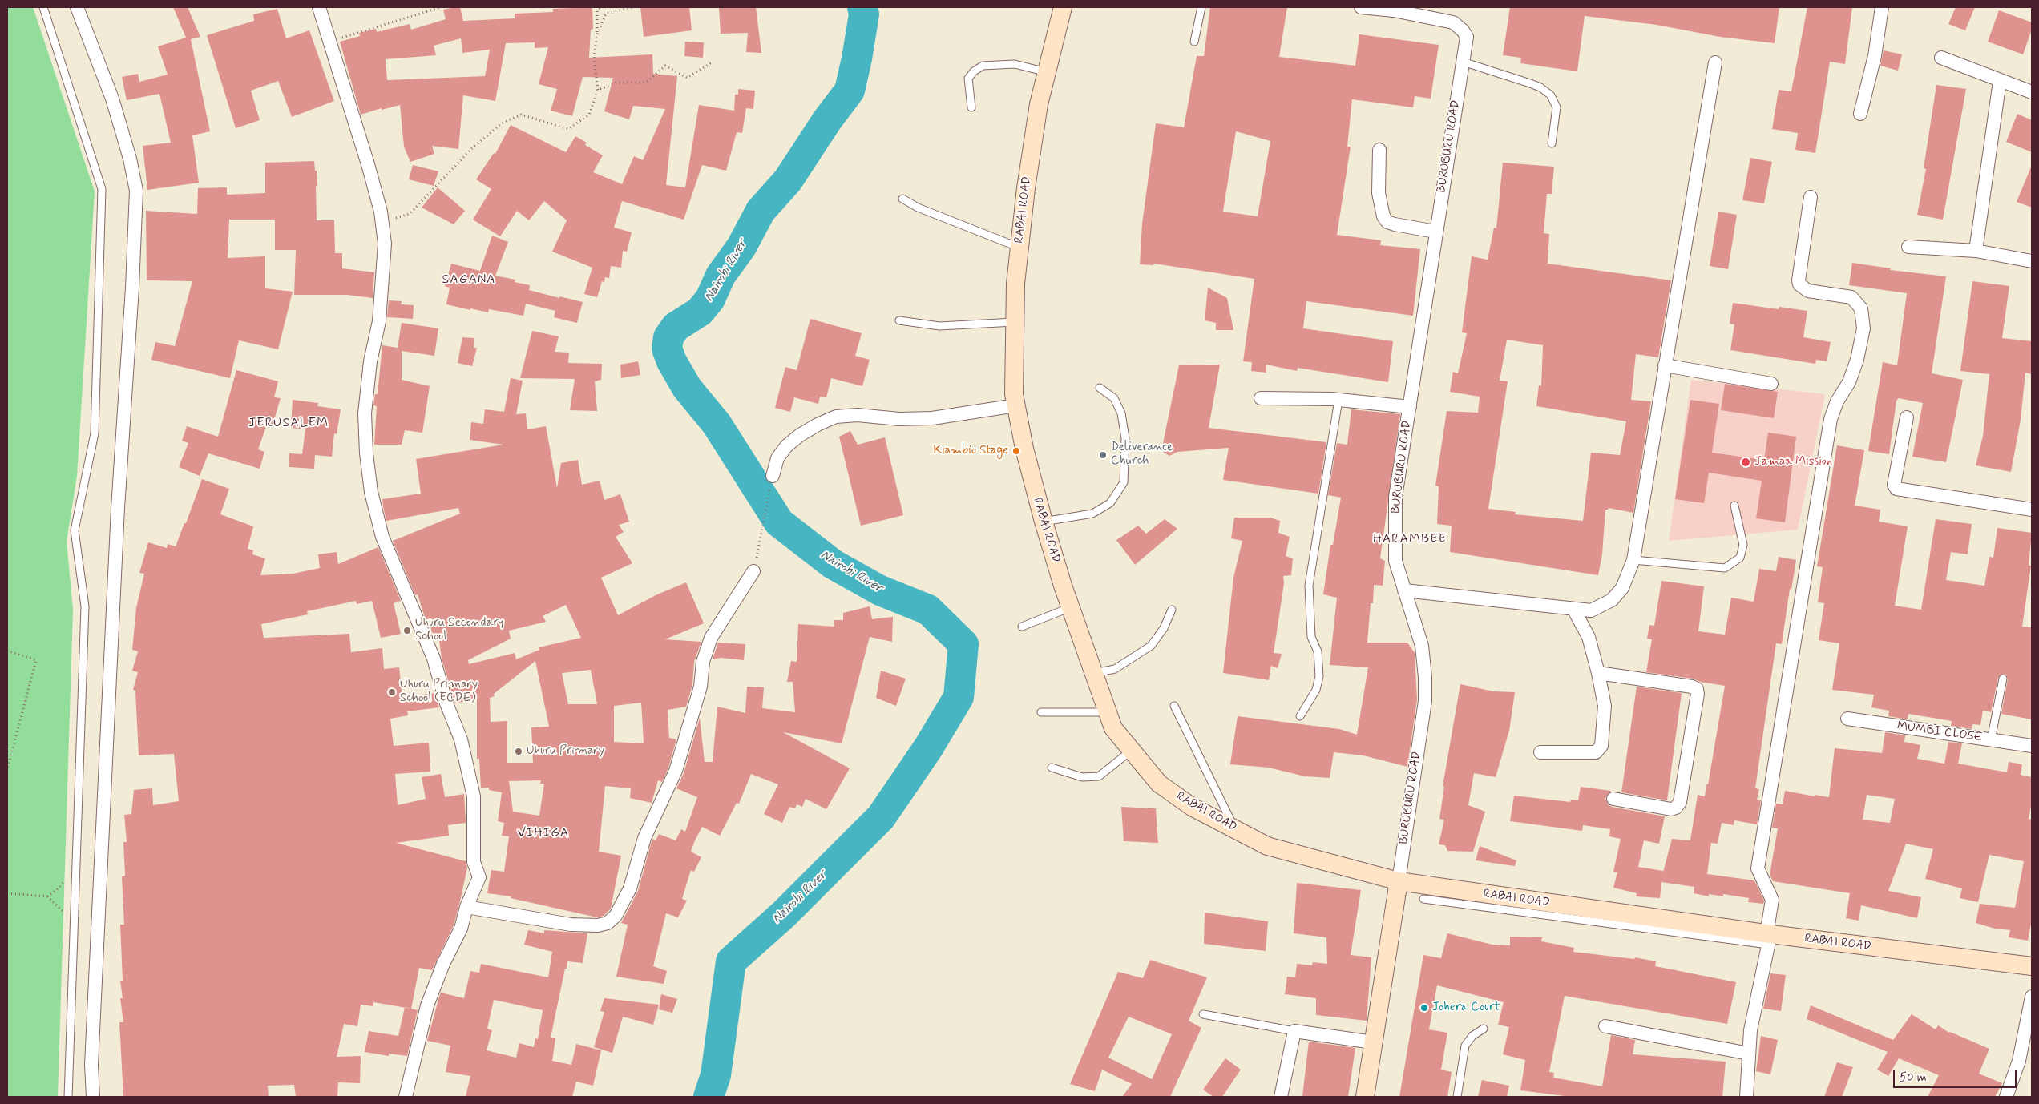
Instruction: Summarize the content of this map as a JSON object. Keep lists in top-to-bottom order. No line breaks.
{"streets":{"main road":["BURUBURU ROAD","RABAI ROAD"],"street":["MUMBI CLOSE"]},"crossings":[["BURUBURU ROAD","RABAI ROAD"]],"districts":["SAGANA","JERUSALEM","HARAMBEE","VIHIGA"],"water":["Nairobi River"],"places":["Kiambio Stage","Deliverance Church","Jamaa Mission","Uhuru Secondary School","Uhuru Primary School (ECDE)","Uhuru Primary","Johera Court"],"scale_bar":"50 m"}
